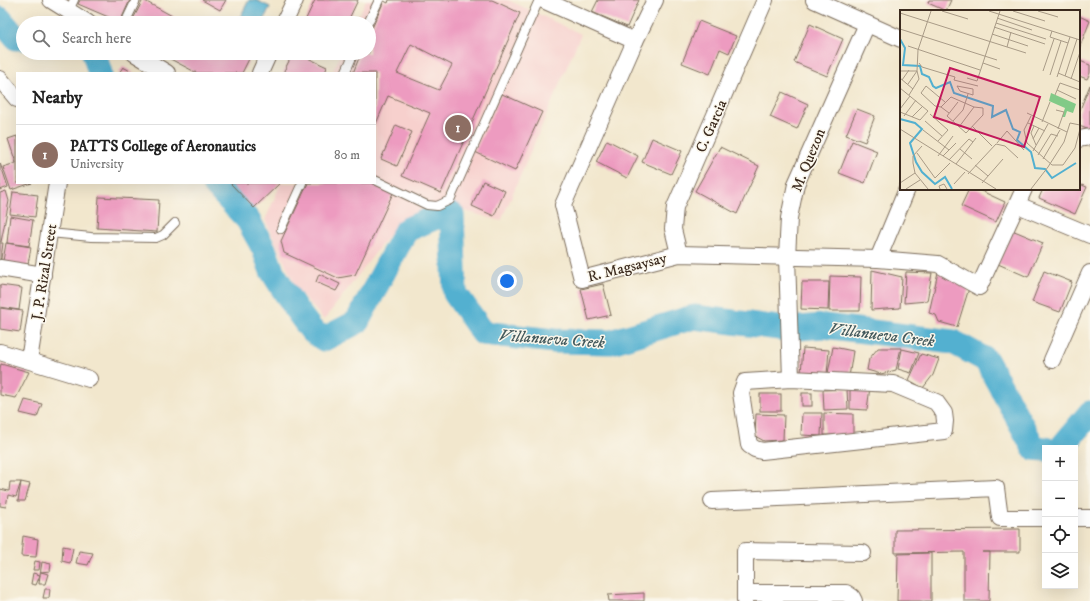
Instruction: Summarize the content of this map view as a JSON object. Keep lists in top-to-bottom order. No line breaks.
{"streets":{"street":["C. Garcia","M. Quezon","R. Magsaysay","J. P. Rizal Street"]},"crossings":[["C. Garcia","R. Magsaysay"],["M. Quezon","R. Magsaysay"]],"water":["Villanueva Creek"],"page":{"search":"Search here","heading":"Nearby","pins":"1","list":[{"mark":"1","name":"PATTS College of Aeronautics","note":"University","value":"80 m"}],"map_buttons":["+","−"]}}
